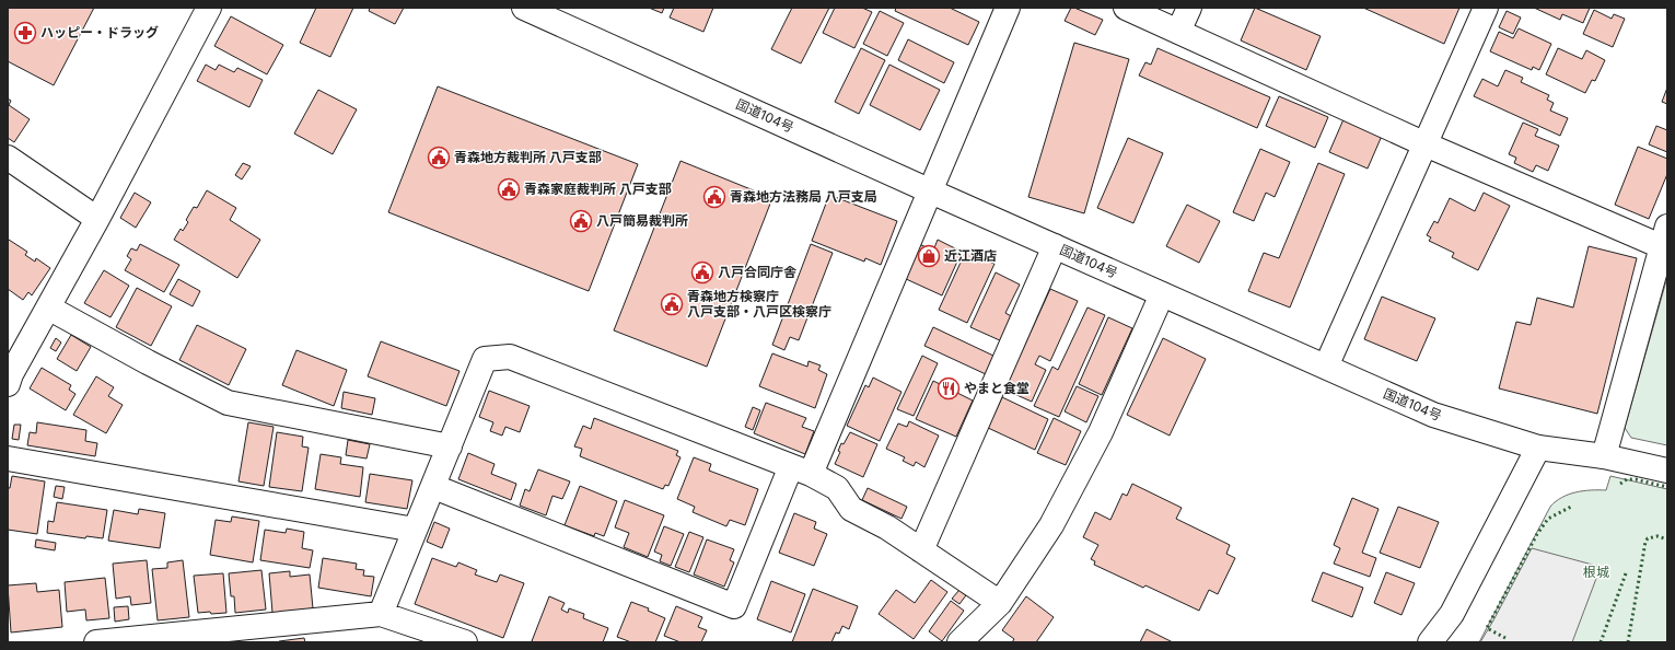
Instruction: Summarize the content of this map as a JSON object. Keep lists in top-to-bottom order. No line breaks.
{"streets":{"main road":["国道104号"]},"parks":["根城"],"places":{"pharmacy":["ハッピー・ドラッグ"],"public building":["青森地方裁判所 八戸支部","青森家庭裁判所 八戸支部","青森地方法務局 八戸支局","八戸簡易裁判所","八戸合同庁舎","青森地方検察庁 八戸支部・八戸区検察庁"],"shop":["近江酒店"],"restaurant":["やまと食堂"]}}
